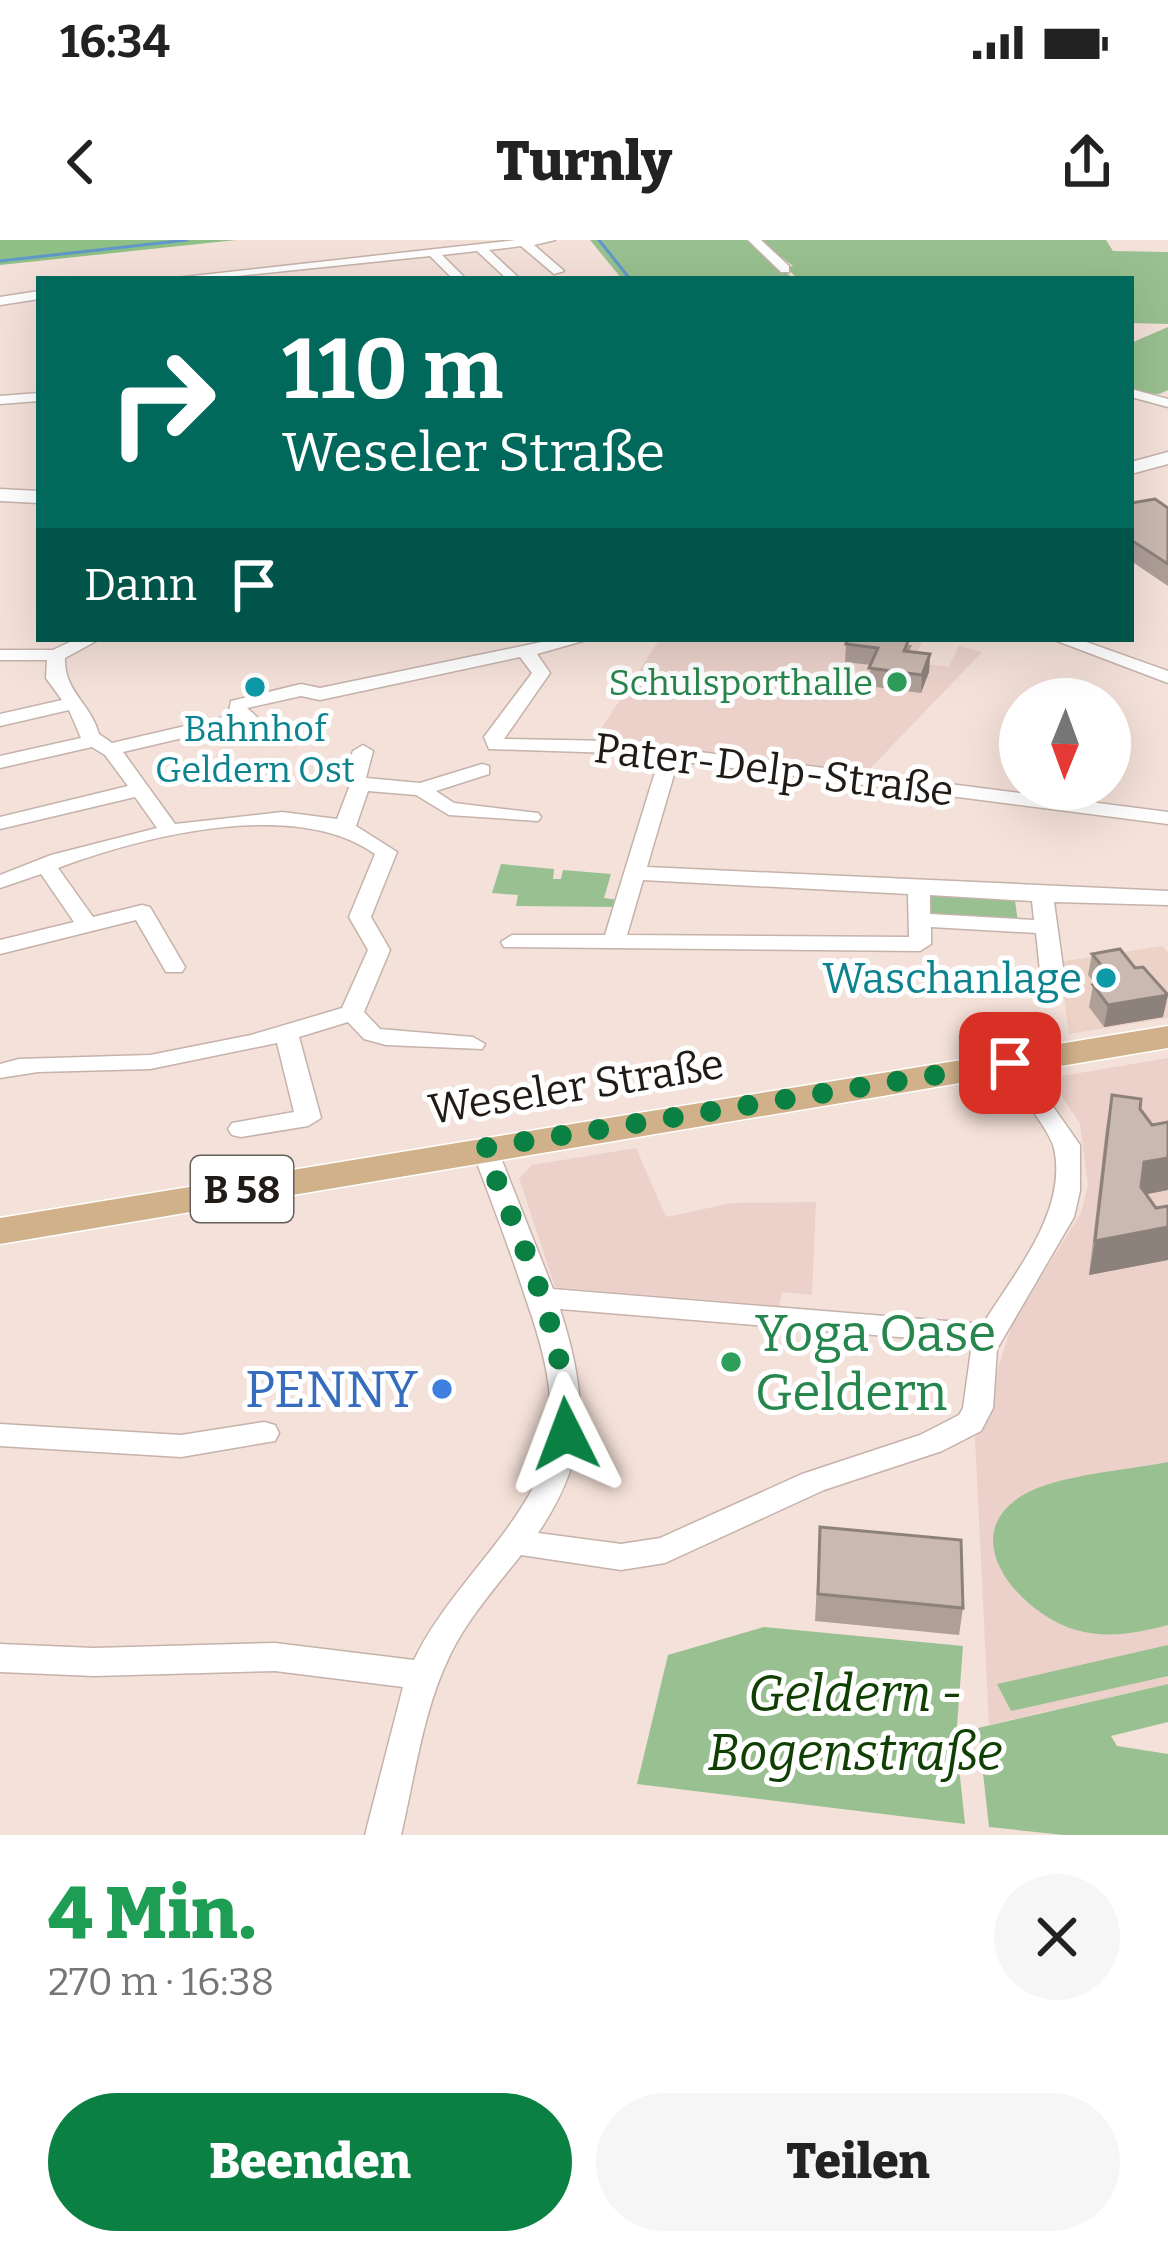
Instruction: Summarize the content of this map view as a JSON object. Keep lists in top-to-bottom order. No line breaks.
{"streets":{"main road":["Weseler Straße","B 58"],"street":["Pater-Delp-Straße"]},"parks":["Geldern - Bogenstraße"],"places":["Schulsporthalle","Bahnhof Geldern Ost","Waschanlage","Yoga Oase Geldern","PENNY"],"north":"bottom","page":{"status":"16:34","header":"Turnly","turn":["110 m","Weseler Straße"],"then":"Dann","heading":["4 Min.","270 m · 16:38"],"buttons":["Beenden","Teilen"]}}
